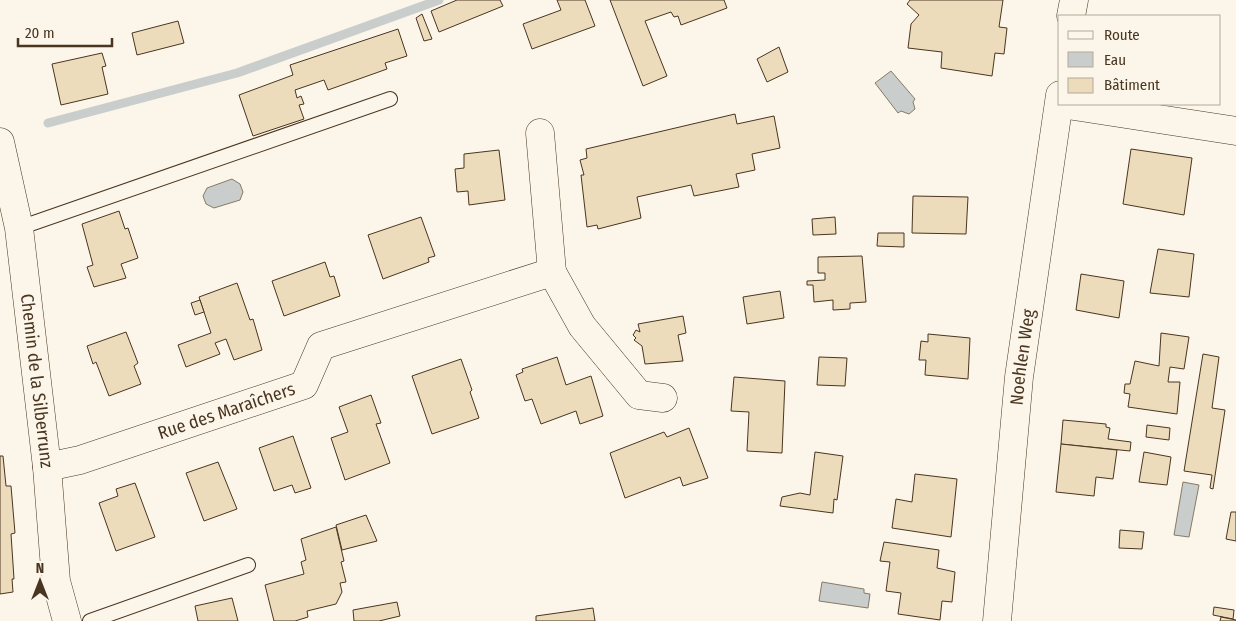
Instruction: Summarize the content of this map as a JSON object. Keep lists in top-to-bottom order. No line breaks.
{"streets":{"street":["Noehlen Weg","Chemin de la Silberrunz","Rue des Maraîchers"]},"crossings":[["Chemin de la Silberrunz","Rue des Maraîchers"]],"legend":["Route","Eau","Bâtiment"],"scale_bar":"20 m","north":"top"}
